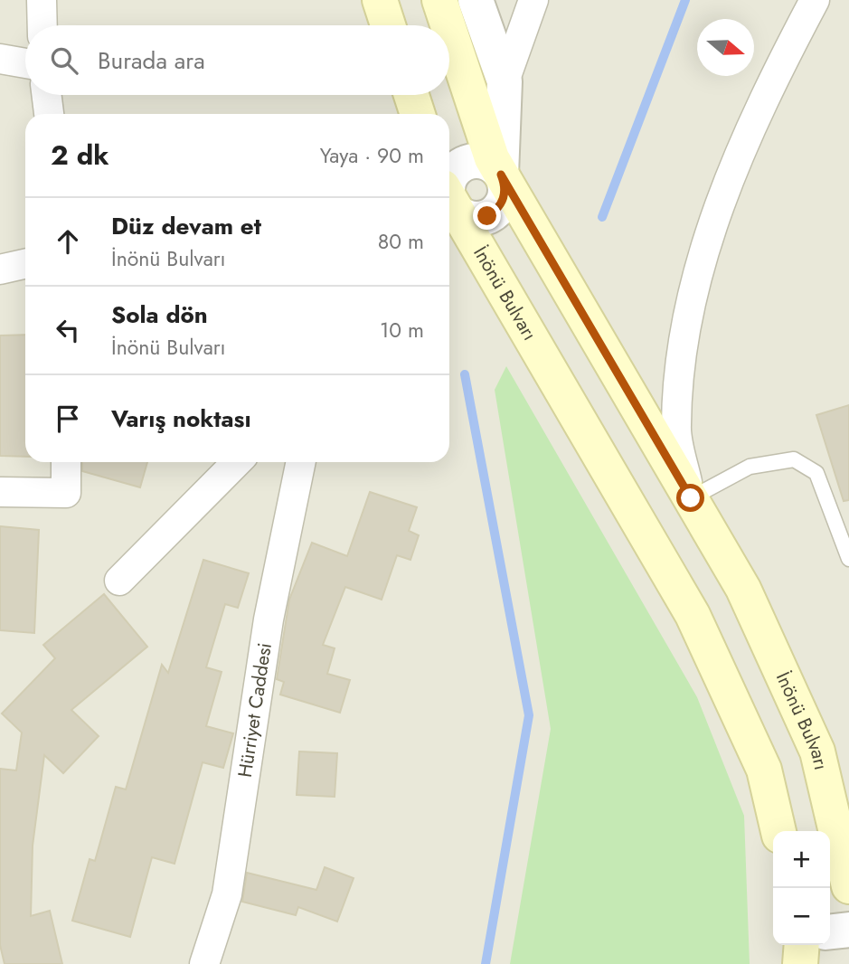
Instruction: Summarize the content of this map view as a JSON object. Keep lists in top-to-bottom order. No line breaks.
{"streets":{"main road":["İnönü Bulvarı"],"street":["Hürriyet Caddesi"]},"north":"right","page":{"search":"Burada ara","heading":["2 dk","Yaya · 90 m"],"list":[["Düz devam et","İnönü Bulvarı","80 m"],["Sola dön","İnönü Bulvarı","10 m"],"Varış noktası"],"map_buttons":["+","−"]}}
